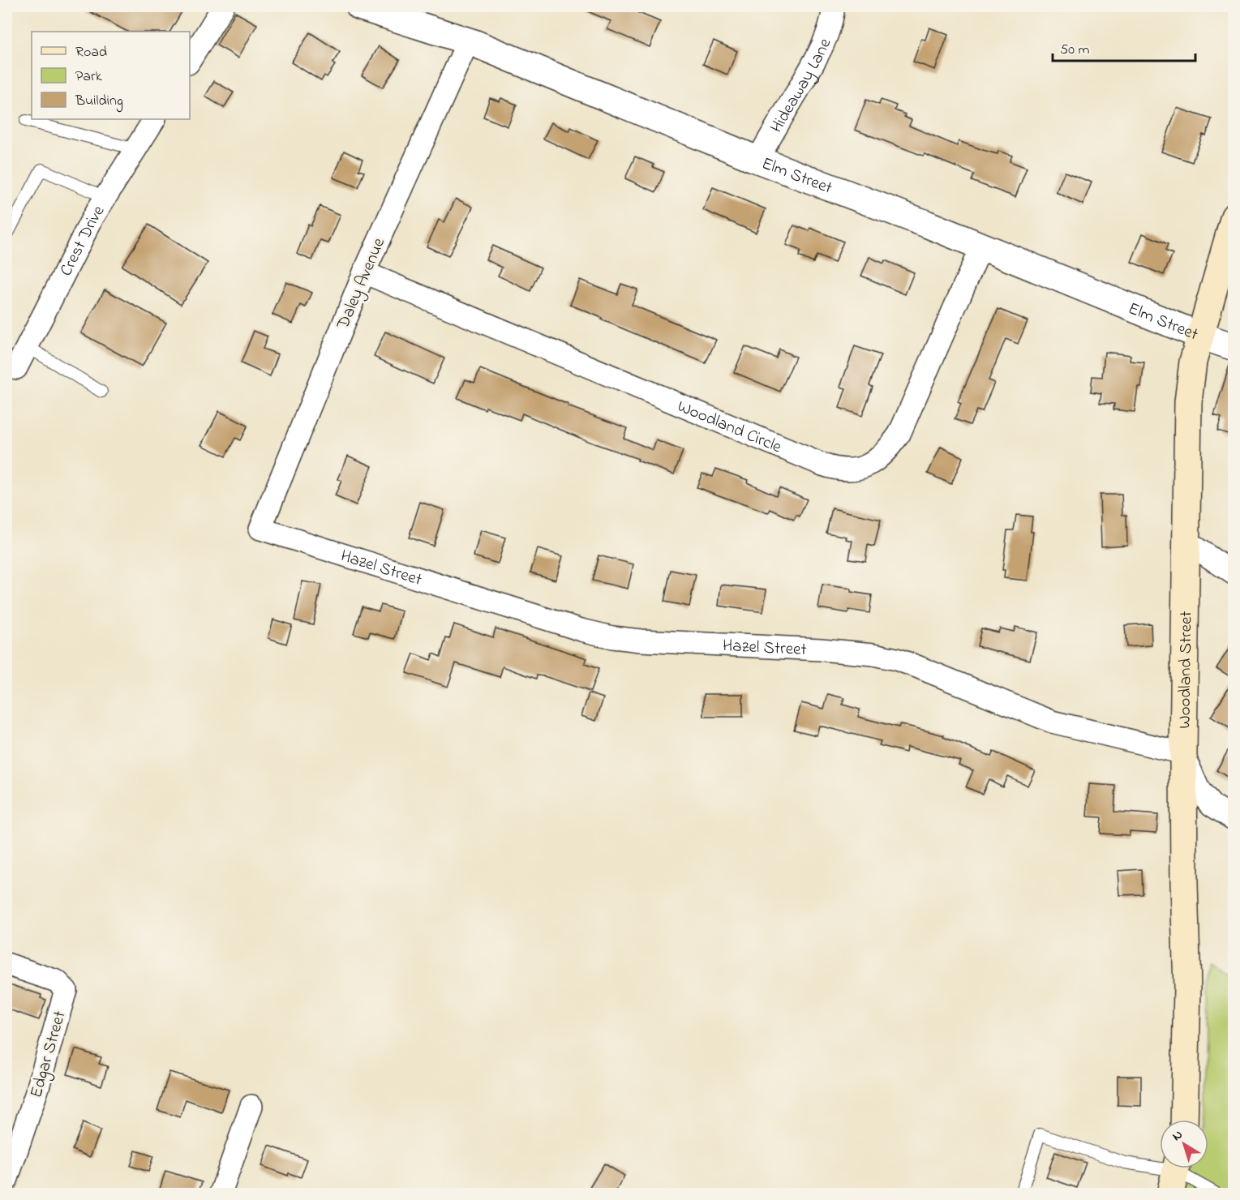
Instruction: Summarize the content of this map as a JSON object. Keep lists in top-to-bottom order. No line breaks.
{"streets":{"main road":["Woodland Street"],"street":["Hideaway Lane","Elm Street","Crest Drive","Daley Avenue","Woodland Circle","Hazel Street","Edgar Street"]},"crossings":[["Hideaway Lane","Elm Street"],["Elm Street","Daley Avenue"],["Elm Street","Woodland Circle"],["Elm Street","Woodland Street"],["Daley Avenue","Woodland Circle"],["Daley Avenue","Hazel Street"],["Hazel Street","Woodland Street"]],"legend":["Road","Park","Building"],"scale_bar":"50 m","north":"top left"}
